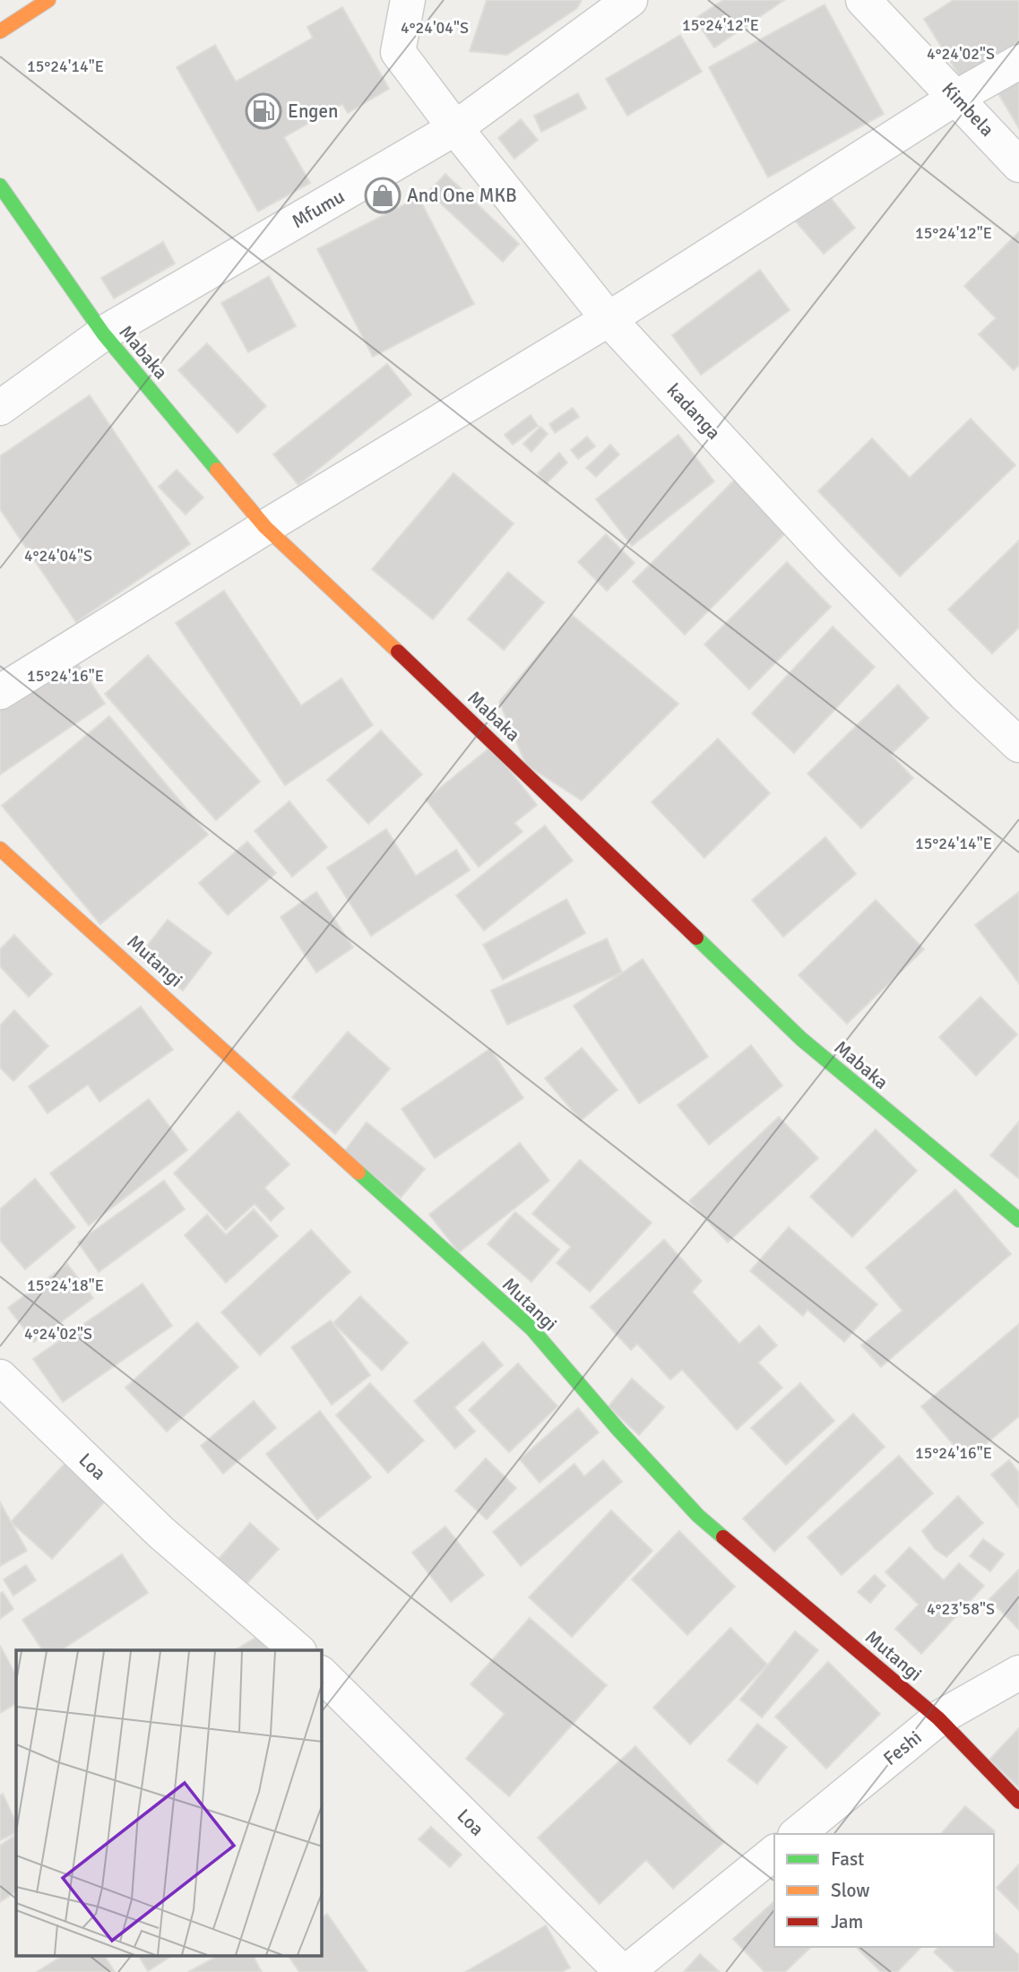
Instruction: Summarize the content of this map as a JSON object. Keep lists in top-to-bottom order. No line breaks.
{"streets":{"main road":["Mabaka","Mutangi"],"street":["Kimbela","Mfumu","kadanga","Loa","Feshi"]},"crossings":[["Mfumu","Mabaka"],["Mfumu","kadanga"],["Mutangi","Feshi"]],"places":{"fuel station":["Engen"],"shop":["And One MKB"]},"legend":["Fast","Slow","Jam"],"coordinates":["15°24'12\"E","4°24'04\"S","4°24'02\"S","15°24'14\"E","15°24'16\"E","15°24'18\"E","4°23'58\"S"]}
